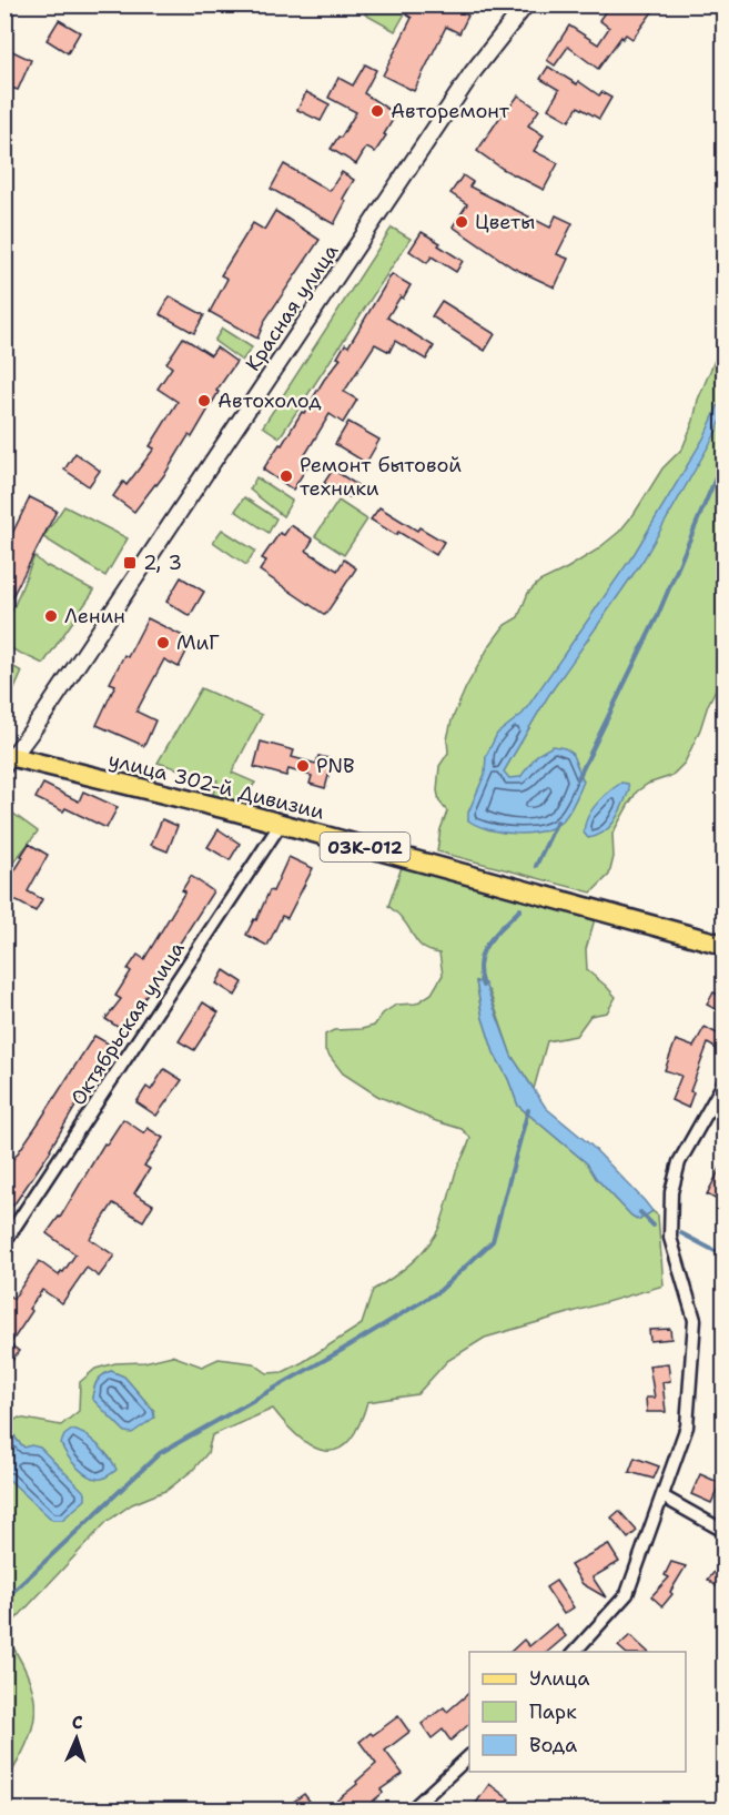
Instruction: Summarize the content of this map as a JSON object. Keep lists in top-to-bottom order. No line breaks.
{"streets":{"main road":["улица 302-й Дивизии","03К-012"],"street":["Красная улица","Октябрьская улица"]},"crossings":[["Красная улица","улица 302-й Дивизии"],["улица 302-й Дивизии","Октябрьская улица"]],"places":{"other":["Авторемонт","Цветы","Автохолод","Ремонт бытовой техники","Ленин","МиГ","PNB"],"transit":["2, 3"]},"legend":["Улица","Парк","Вода"],"north":"top"}
